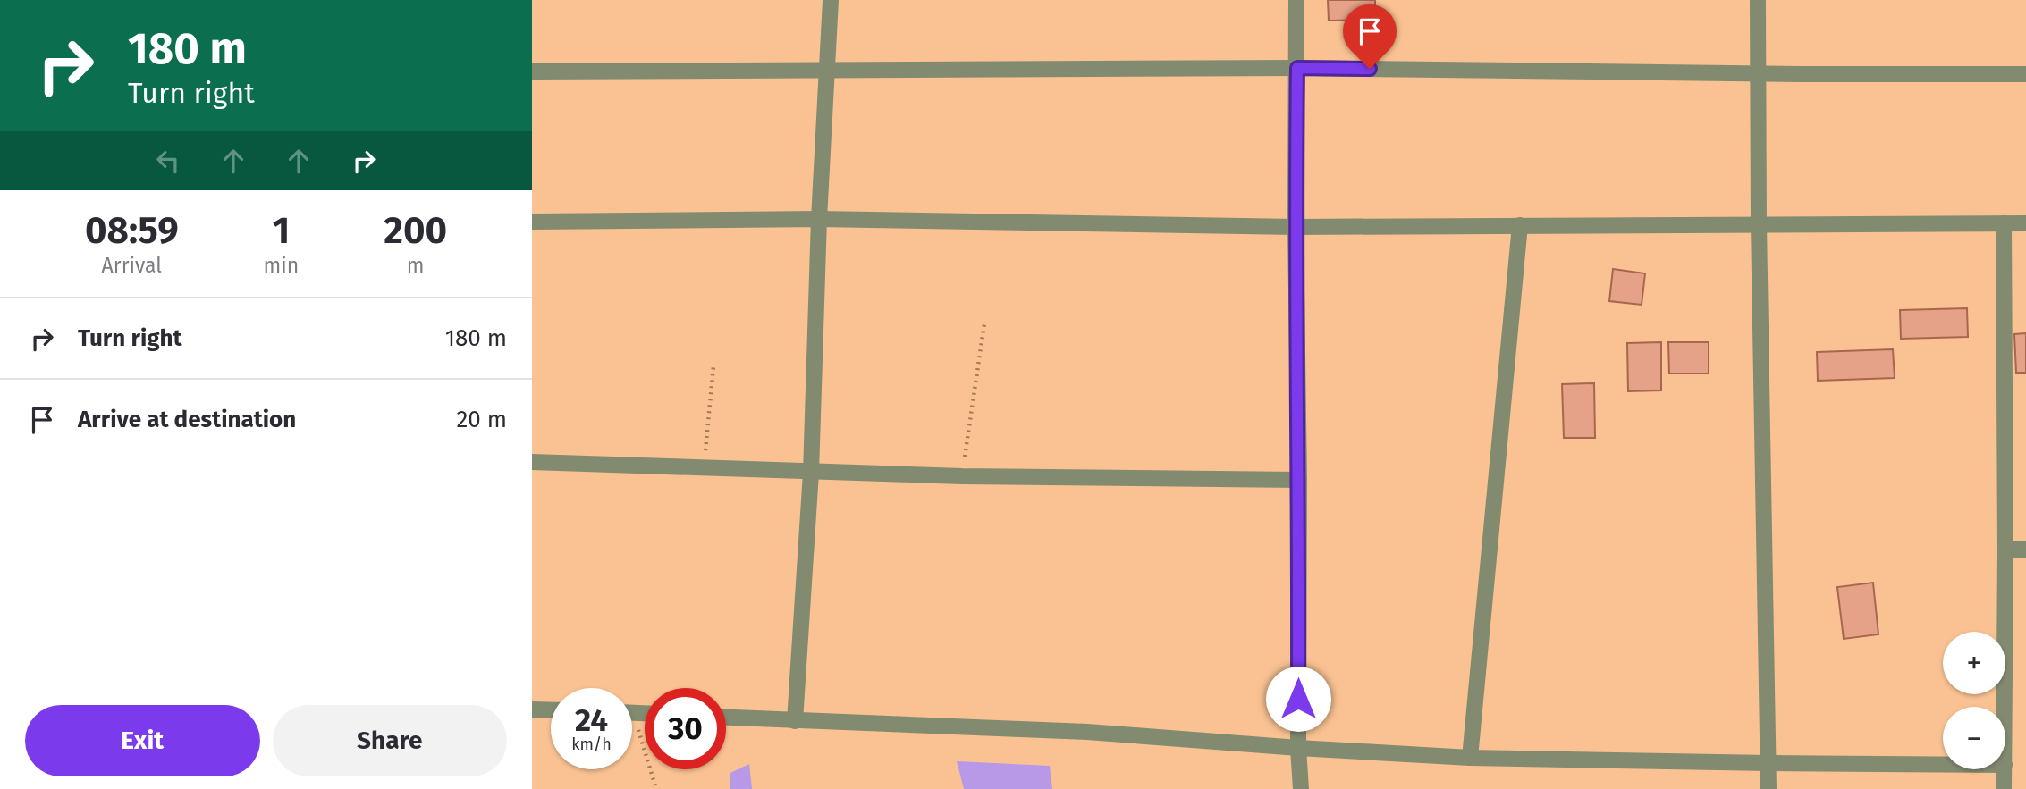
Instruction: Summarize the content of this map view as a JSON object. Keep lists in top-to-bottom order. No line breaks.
{"page":{"turn":["180 m","Turn right"],"eta":["08:59","Arrival","1","min","200","m"],"list":[{"name":"Turn right","value":"180 m"},{"name":"Arrive at destination","value":"20 m"}],"map_buttons":["+","−"],"speed":"24 km/h","limit":"30","buttons":["Exit","Share"]}}
